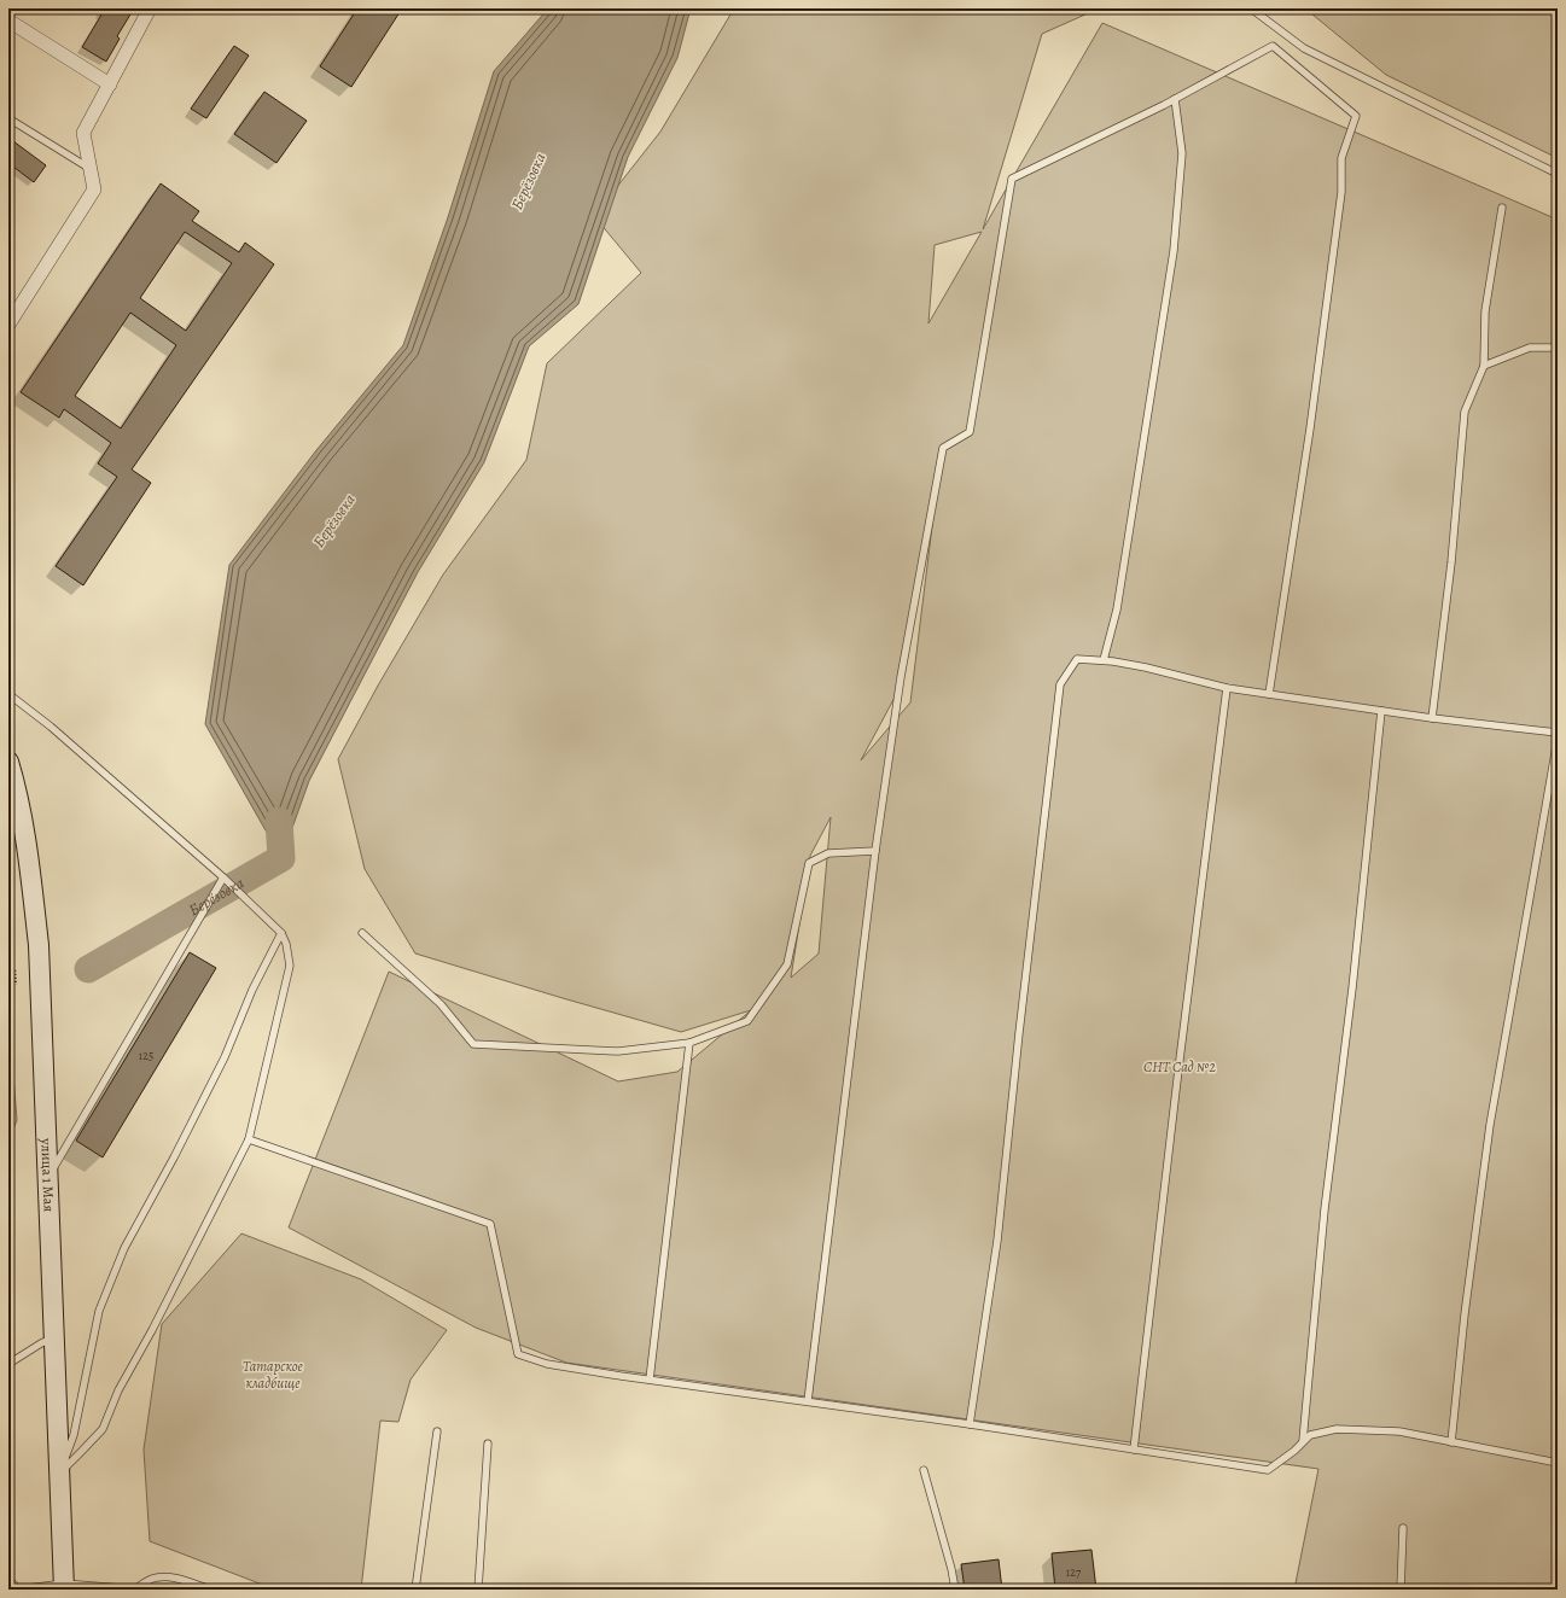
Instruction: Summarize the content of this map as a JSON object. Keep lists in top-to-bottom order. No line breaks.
{"streets":{"main road":["улица 1 Мая"]},"water":["Берёзовка"],"parks":["СНТ Сад №2","Татарское кладбище"],"house_numbers":["125","127"]}
